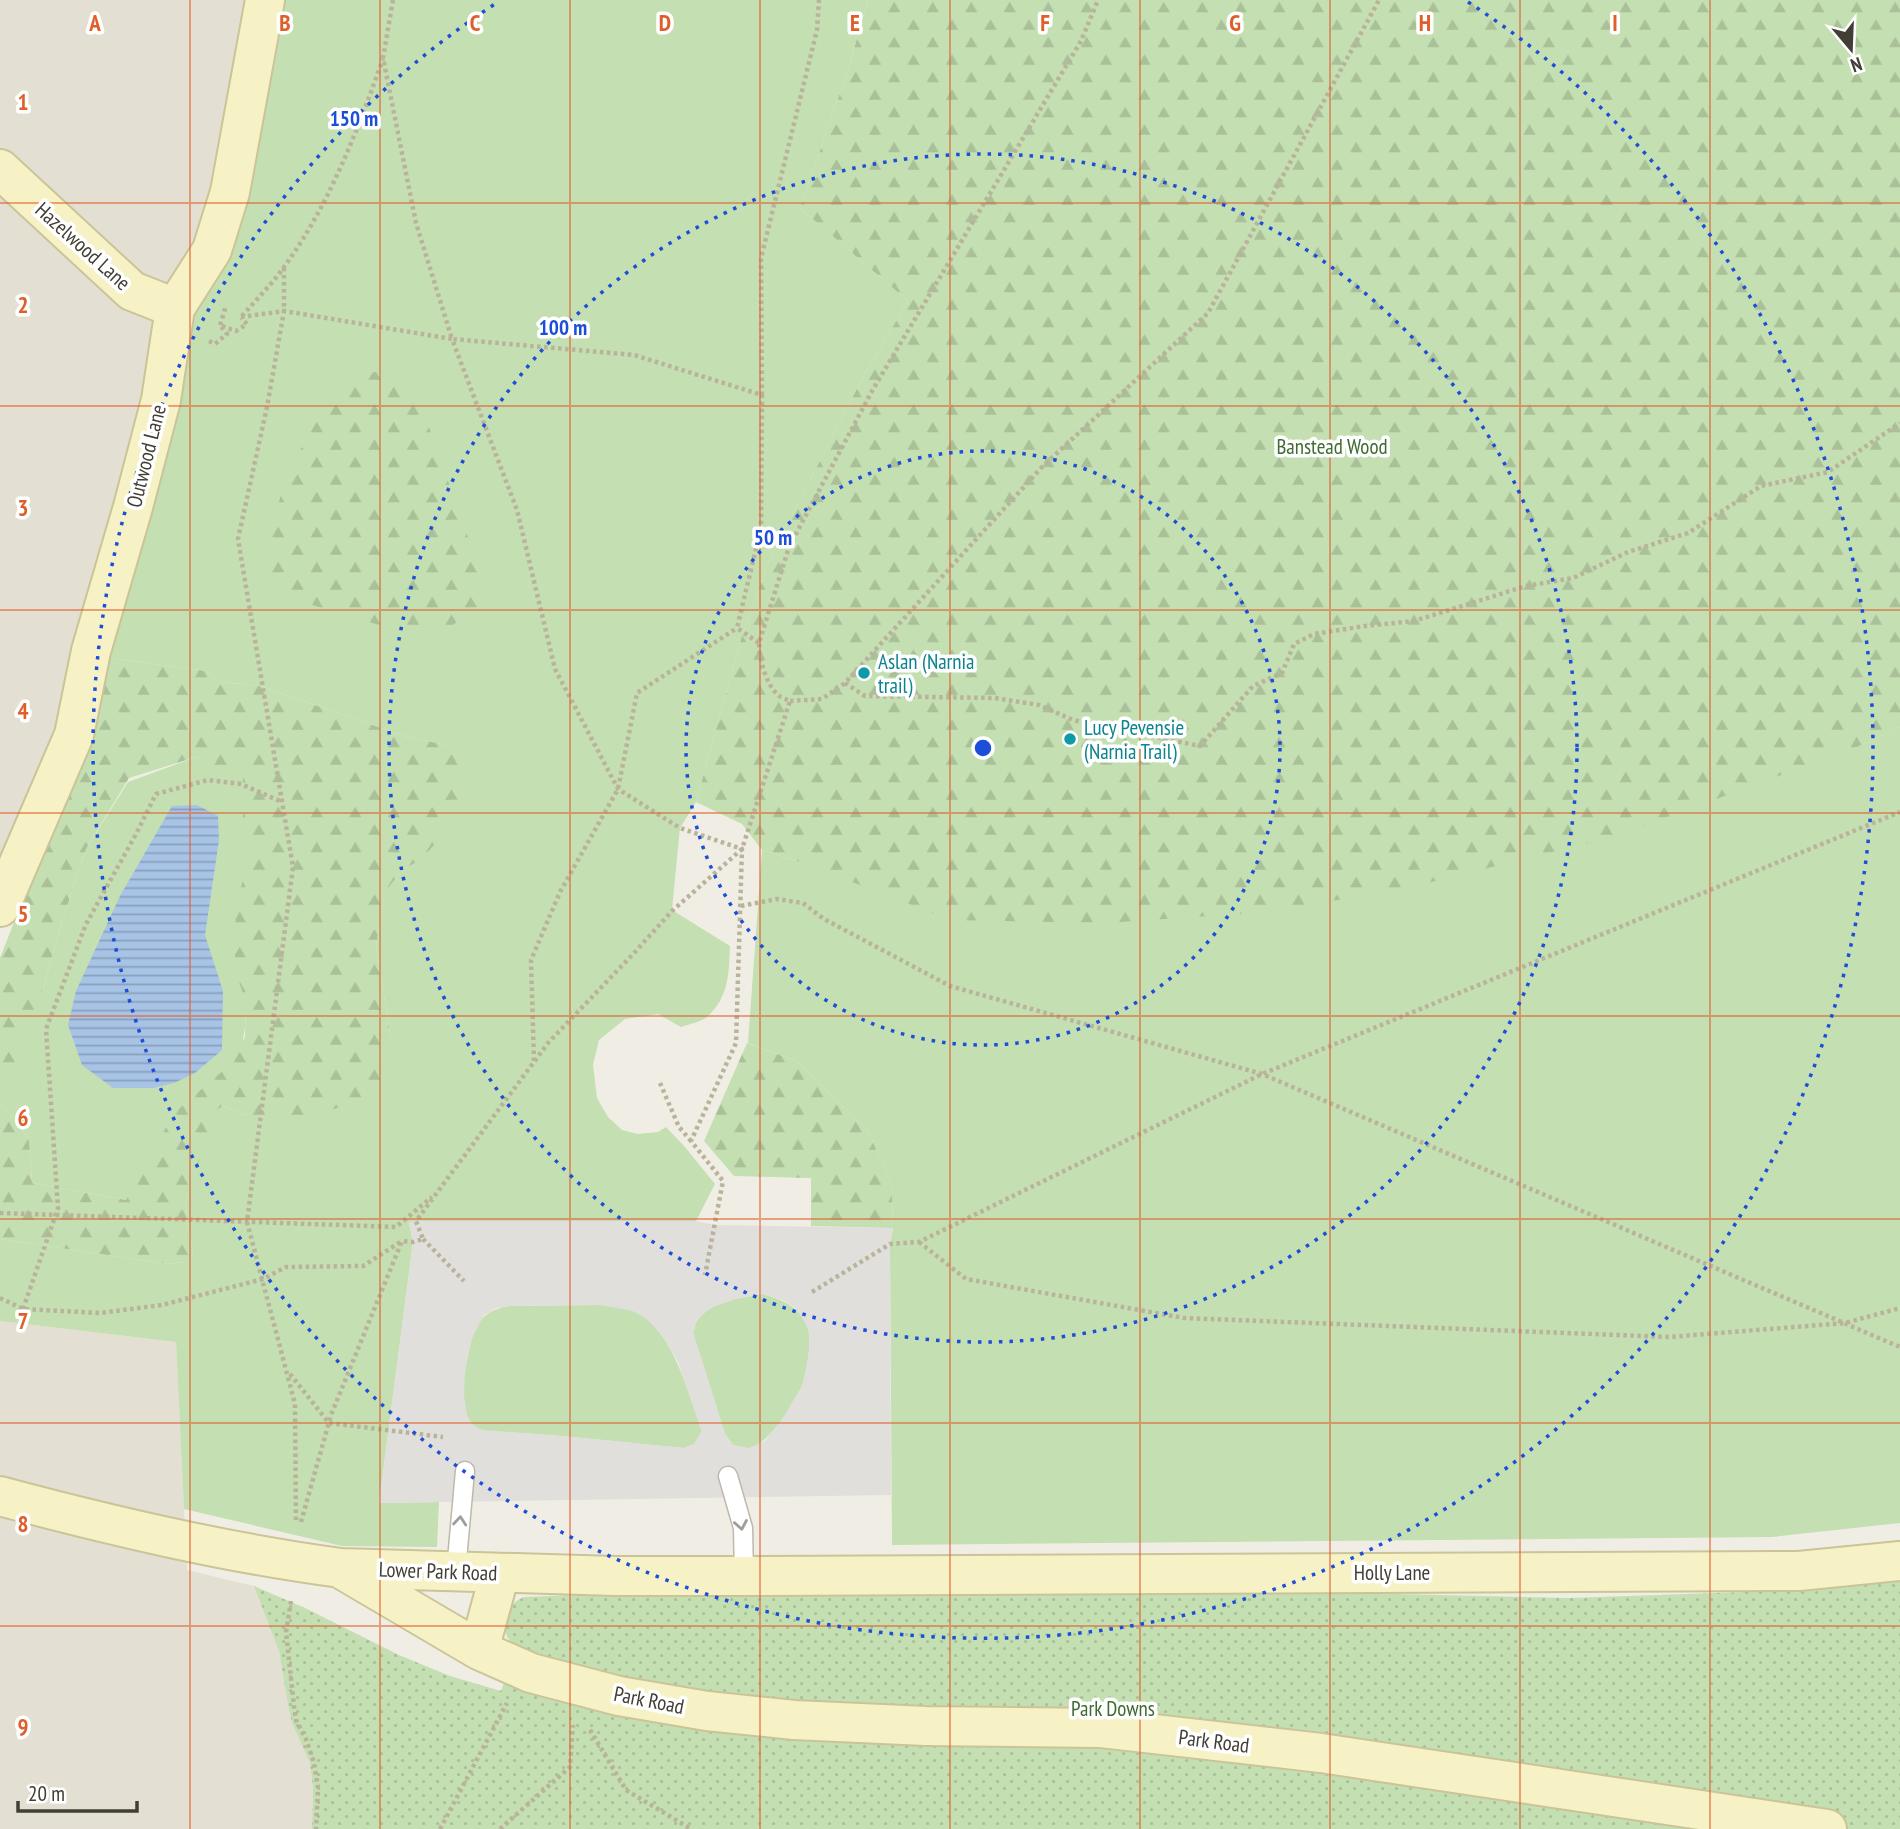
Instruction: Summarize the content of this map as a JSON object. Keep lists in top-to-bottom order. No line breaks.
{"streets":{"main road":["Hazelwood Lane","Outwood Lane","Lower Park Road","Holly Lane","Park Road"]},"crossings":[["Hazelwood Lane","Outwood Lane"],["Lower Park Road","Holly Lane"],["Lower Park Road","Park Road"]],"parks":["Banstead Wood","Park Downs"],"places":["Aslan (Narnia trail)","Lucy Pevensie (Narnia Trail)"],"scale_bar":"20 m","north":"bottom","grid":{"columns":["A","B","C","D","E","F","G","H","I"],"rows":["1","2","3","4","5","6","7","8","9"]},"rings":["150 m","100 m","50 m"]}
